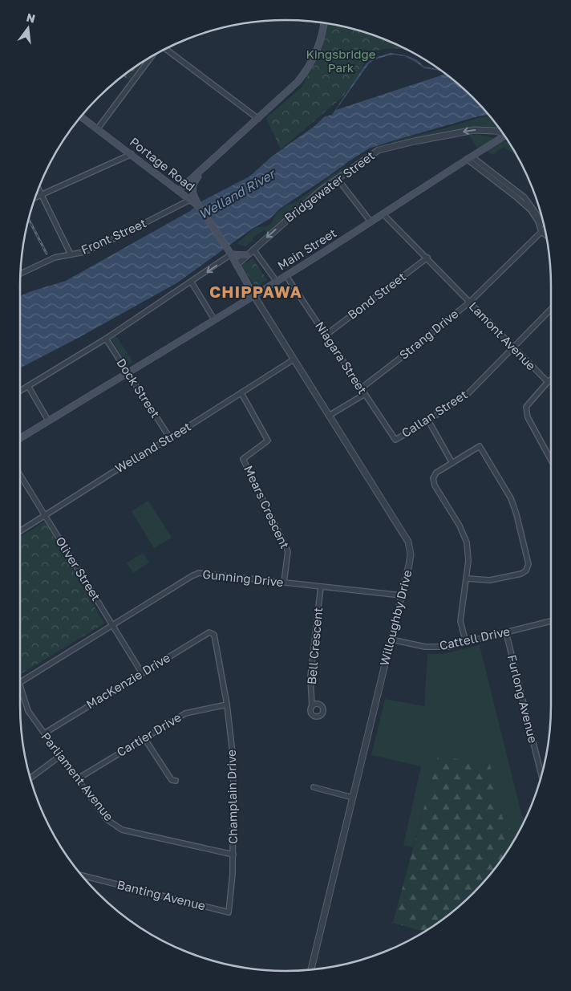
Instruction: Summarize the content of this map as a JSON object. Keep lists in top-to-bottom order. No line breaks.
{"streets":{"main road":["Portage Road","Main Street"],"street":["Bridgewater Street","Front Street","Bond Street","Strang Drive","Lamont Avenue","Niagara Street","Dock Street","Callan Street","Welland Street","Mears Crescent","Oliver Street","Gunning Drive","Willoughby Drive","Cattell Drive","Bell Crescent","MacKenzie Drive","Furlong Avenue","Cartier Drive","Parliament Avenue","Champlain Drive","Banting Avenue"]},"crossings":[["Portage Road","Bridgewater Street"],["Portage Road","Front Street"],["Portage Road","Main Street"],["Portage Road","Willoughby Drive"],["Main Street","Lamont Avenue"],["Main Street","Niagara Street"],["Main Street","Dock Street"],["Main Street","Willoughby Drive"],["Bond Street","Lamont Avenue"],["Bond Street","Niagara Street"],["Strang Drive","Lamont Avenue"],["Strang Drive","Niagara Street"],["Lamont Avenue","Callan Street"],["Niagara Street","Callan Street"],["Dock Street","Welland Street"],["Welland Street","Mears Crescent"],["Welland Street","Oliver Street"],["Welland Street","Willoughby Drive"],["Mears Crescent","Gunning Drive"],["Oliver Street","Gunning Drive"],["Oliver Street","MacKenzie Drive"],["Gunning Drive","Willoughby Drive"],["Gunning Drive","Bell Crescent"],["Willoughby Drive","Cattell Drive"],["Cattell Drive","Furlong Avenue"],["MacKenzie Drive","Parliament Avenue"],["MacKenzie Drive","Champlain Drive"],["Cartier Drive","Parliament Avenue"],["Cartier Drive","Champlain Drive"],["Parliament Avenue","Champlain Drive"],["Champlain Drive","Banting Avenue"]],"one_way":["Bridgewater Street"],"districts":["CHIPPAWA"],"water":["Welland River"],"parks":["Kingsbridge Park"],"north":"top"}
